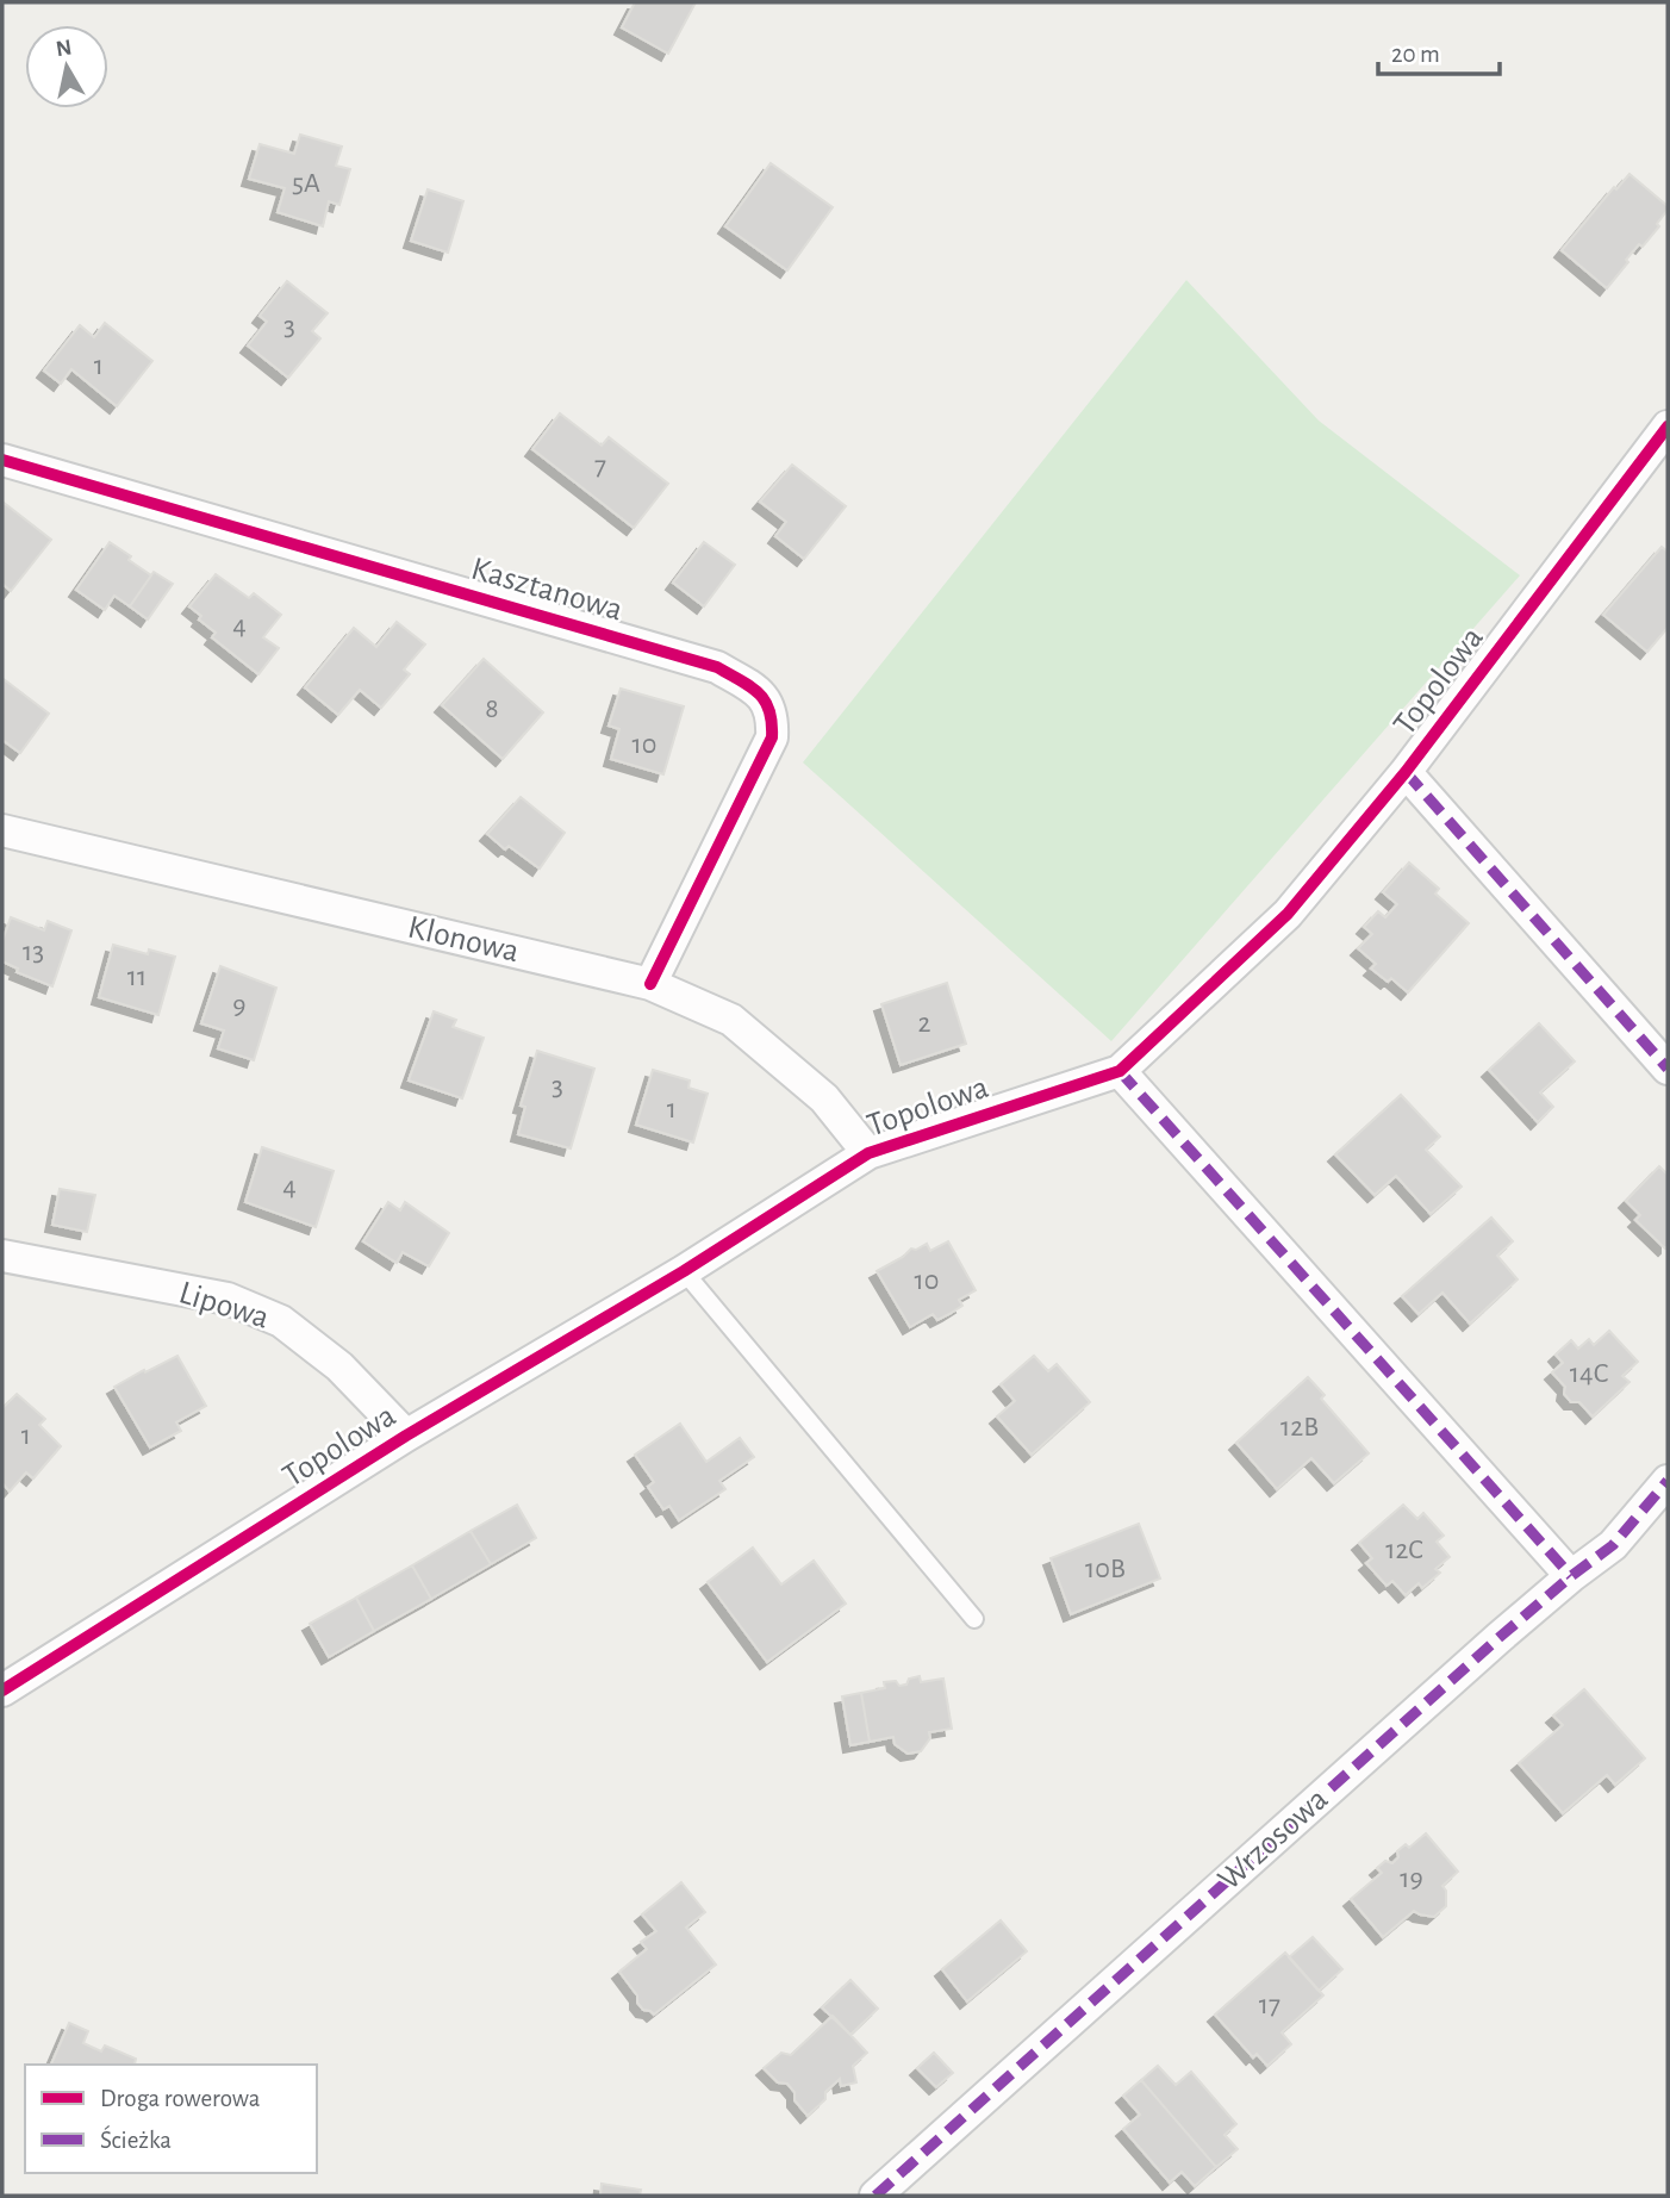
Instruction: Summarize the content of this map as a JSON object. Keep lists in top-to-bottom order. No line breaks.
{"streets":{"street":["Kasztanowa","Topolowa","Klonowa","Lipowa","Wrzosowa"]},"crossings":[["Kasztanowa","Klonowa"],["Topolowa","Klonowa"],["Topolowa","Lipowa"]],"house_numbers":["5A","3","1","7","4","8","10","13","11","9","2","3","1","4","10","14C","12B","1","12C","10B","19","17"],"legend":["Droga rowerowa","Ścieżka"],"scale_bar":"20 m","north":"top"}
